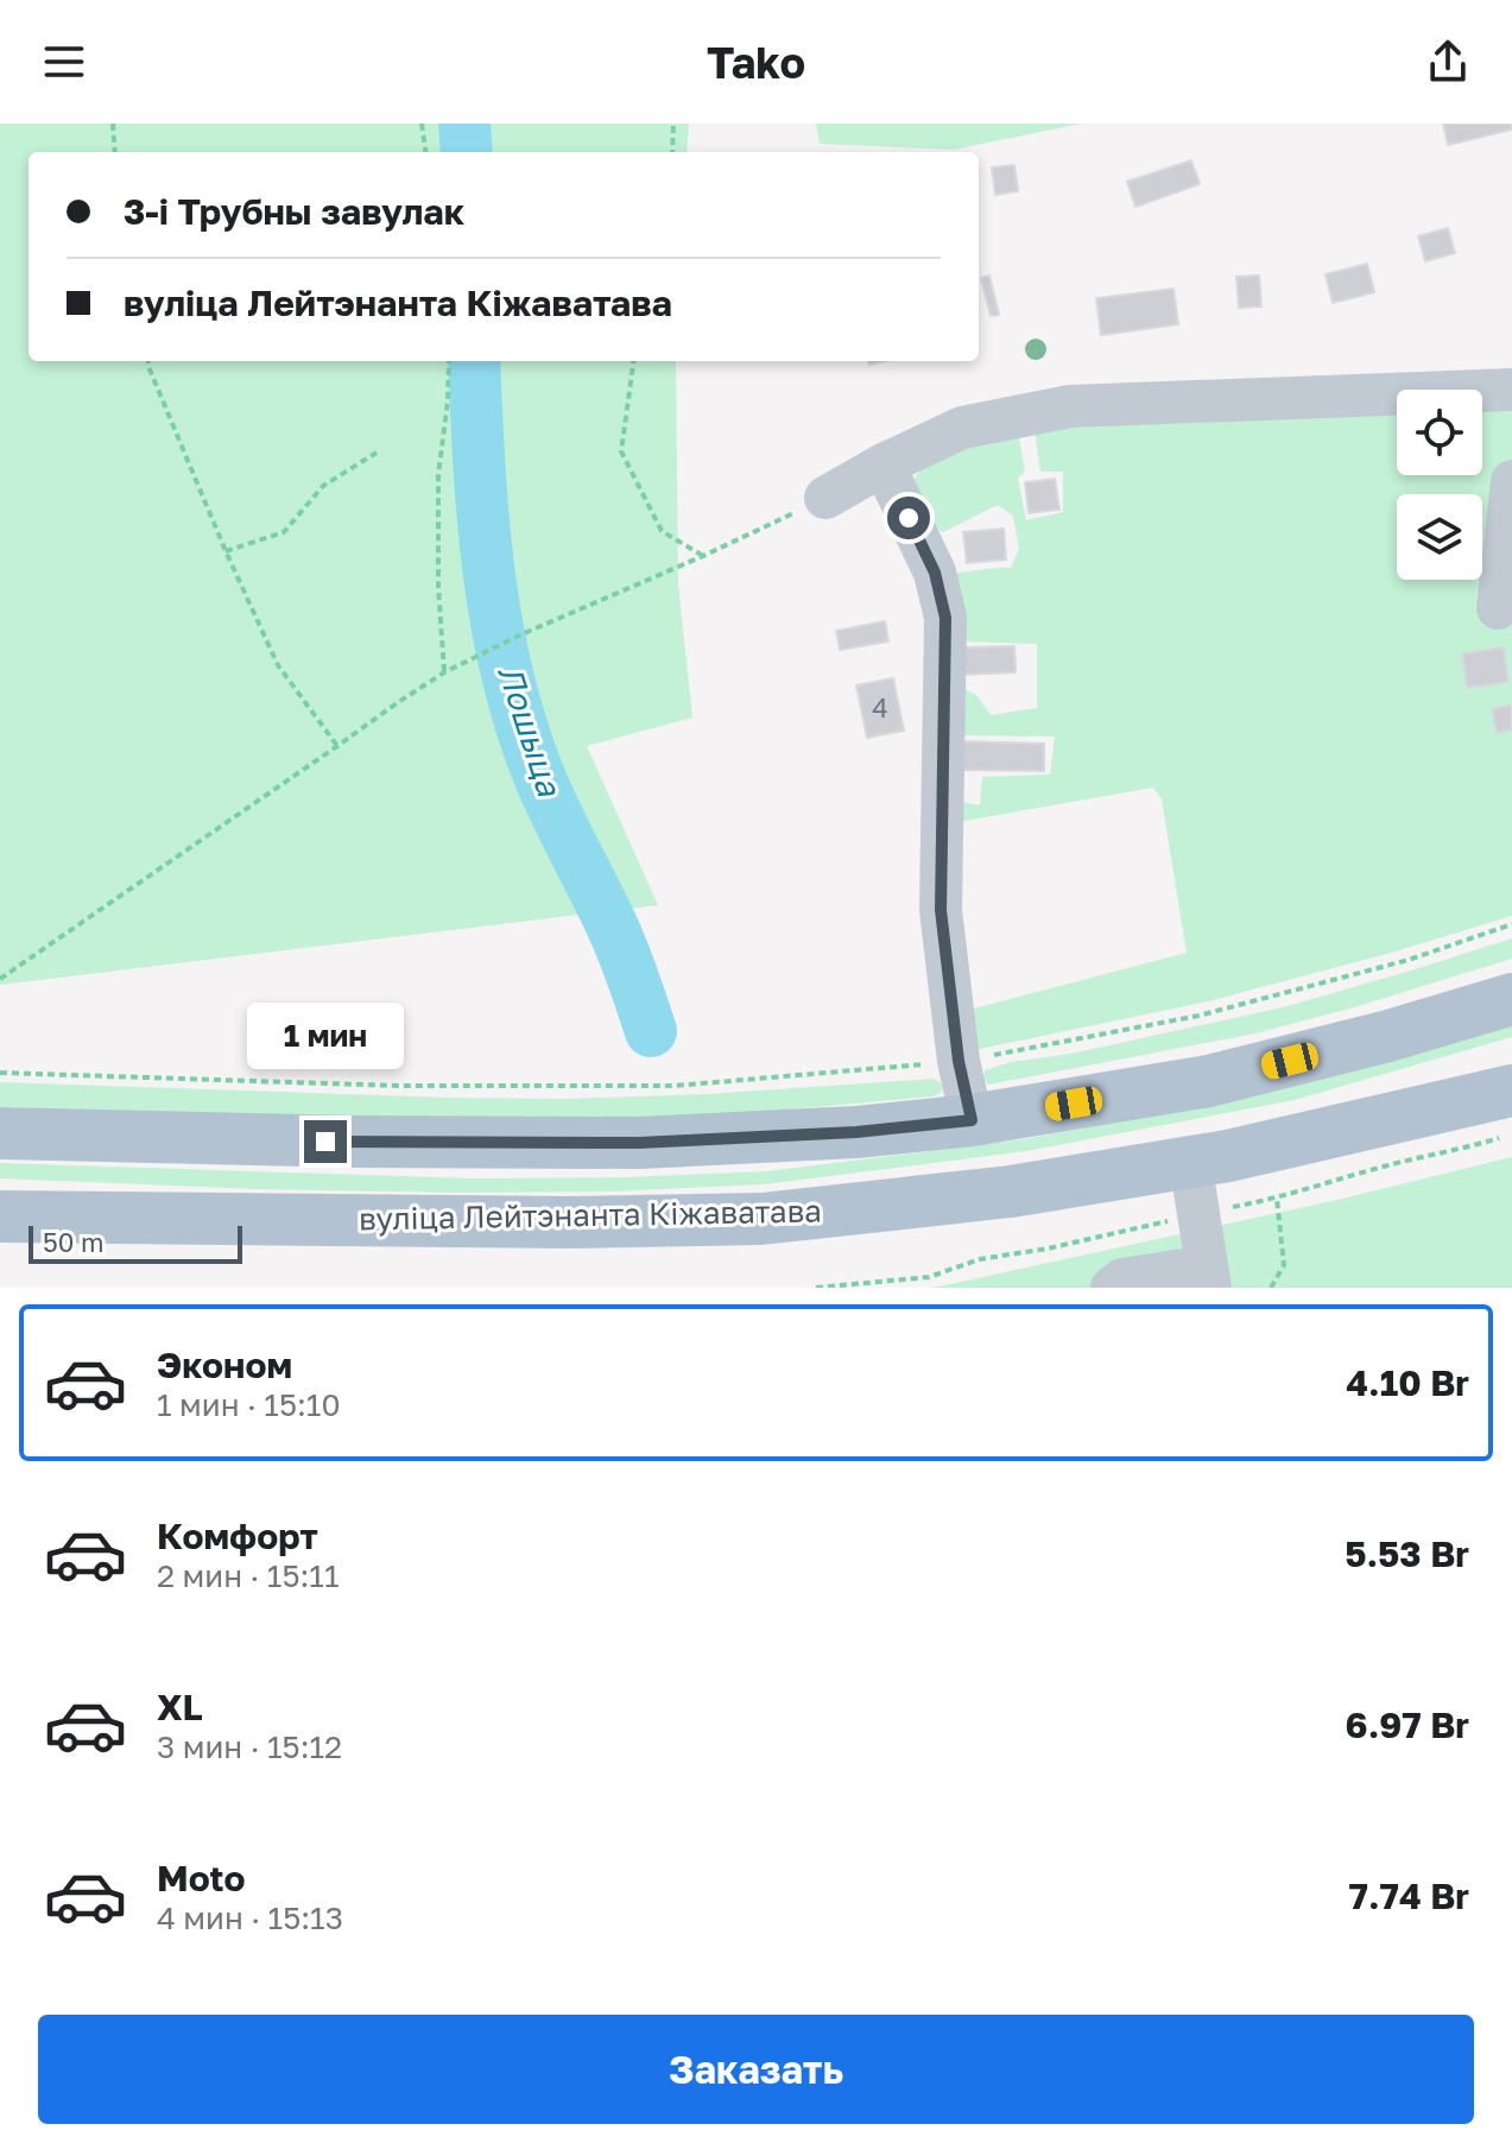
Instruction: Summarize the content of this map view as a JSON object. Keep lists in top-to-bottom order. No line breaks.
{"streets":{"main road":["вуліца Лейтэнанта Кіжаватава"]},"water":["Лошыца"],"house_numbers":["4"],"scale_bar":"50 m","page":{"header":"Tako","banner":["3-і Трубны завулак","вуліца Лейтэнанта Кіжаватава"],"bubble":"1 мин","scale":"50 m","list":[{"name":"Эконом","note":"1 мин · 15:10","value":"4.10 Br"},{"name":"Комфорт","note":"2 мин · 15:11","value":"5.53 Br"},{"name":"XL","note":"3 мин · 15:12","value":"6.97 Br"},{"name":"Moto","note":"4 мин · 15:13","value":"7.74 Br"}],"buttons":"Заказать"}}
